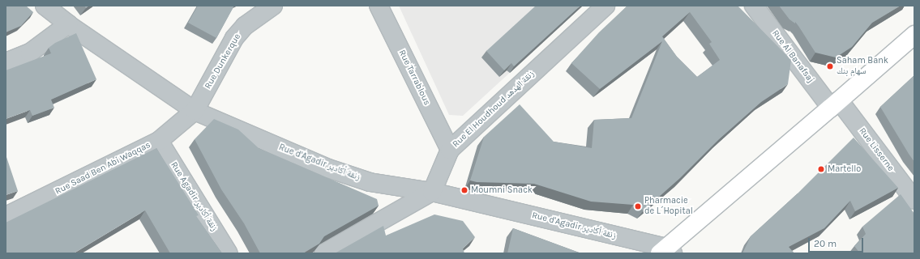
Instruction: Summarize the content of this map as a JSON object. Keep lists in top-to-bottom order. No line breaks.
{"streets":{"street":["Rue Al Banafsaj","Rue Dunkerque","Rue Tarrablous","Rue El Houdhoud زنقة الهدهد","Rue Lisserne","Rue d'Agadir زنقة أكادير","Rue Saad Ben Abi Waqqas","Rue Agadir زنقة أكادير"]},"crossings":[["Rue Al Banafsaj","Rue Lisserne"],["Rue Dunkerque","Rue d'Agadir زنقة أكادير"],["Rue Dunkerque","Rue Saad Ben Abi Waqqas"],["Rue Tarrablous","Rue El Houdhoud زنقة الهدهد"],["Rue El Houdhoud زنقة الهدهد","Rue d'Agadir زنقة أكادير"],["Rue d'Agadir زنقة أكادير","Rue Saad Ben Abi Waqqas"],["Rue Saad Ben Abi Waqqas","Rue Agadir زنقة أكادير"]],"places":["Saham Bank سهام بنك","Martello","Moumni Snack","Pharmacie de L´Hopital"],"scale_bar":"20 m"}
